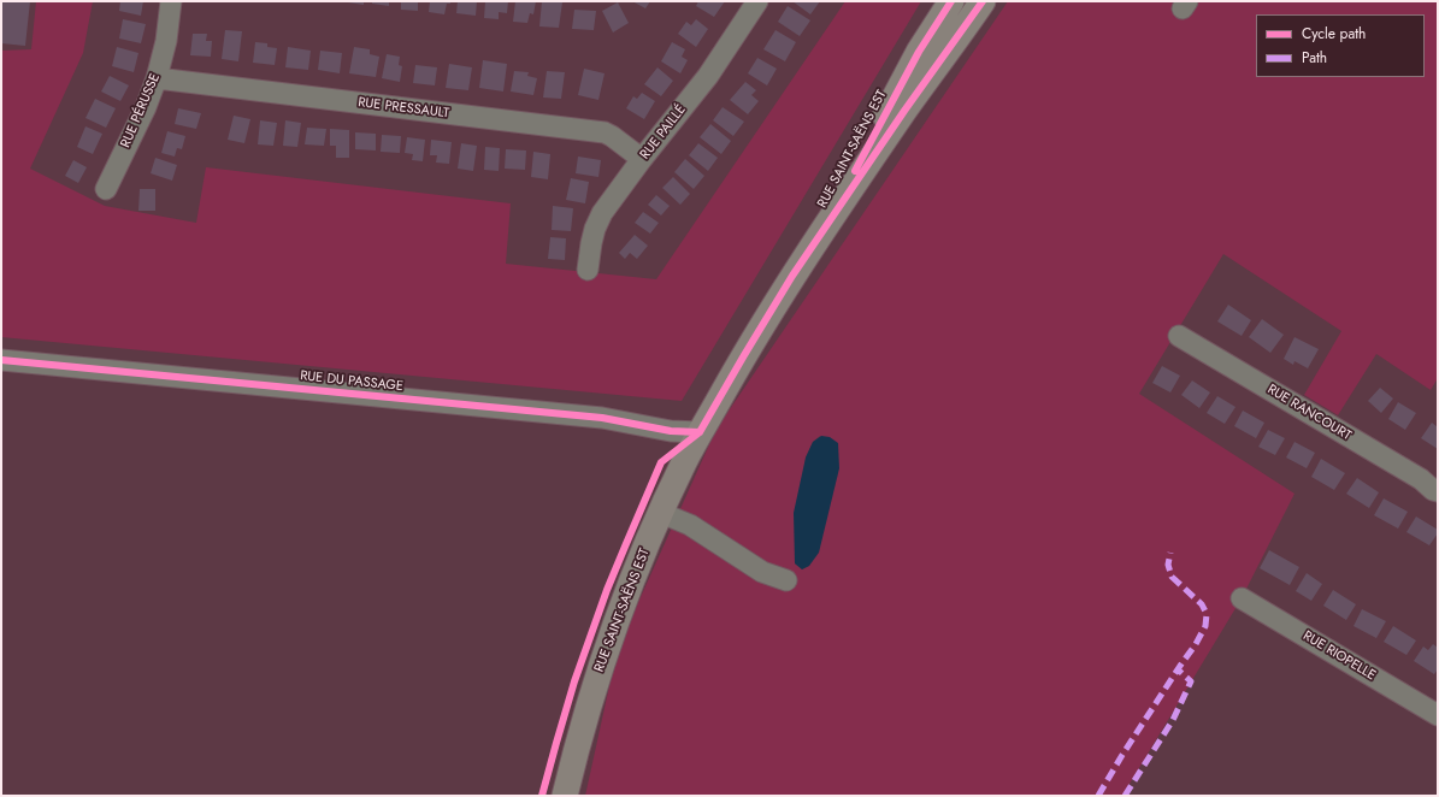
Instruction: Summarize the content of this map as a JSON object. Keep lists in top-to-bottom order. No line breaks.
{"streets":{"main road":["RUE SAINT-SAËNS EST"],"street":["RUE PRESSAULT","RUE PÉRUSSE","RUE PAILLÉ","RUE DU PASSAGE","RUE RANCOURT","RUE RIOPELLE"]},"crossings":[["RUE PRESSAULT","RUE PÉRUSSE"],["RUE PRESSAULT","RUE PAILLÉ"],["RUE SAINT-SAËNS EST","RUE DU PASSAGE"]],"legend":["Cycle path","Path"]}
